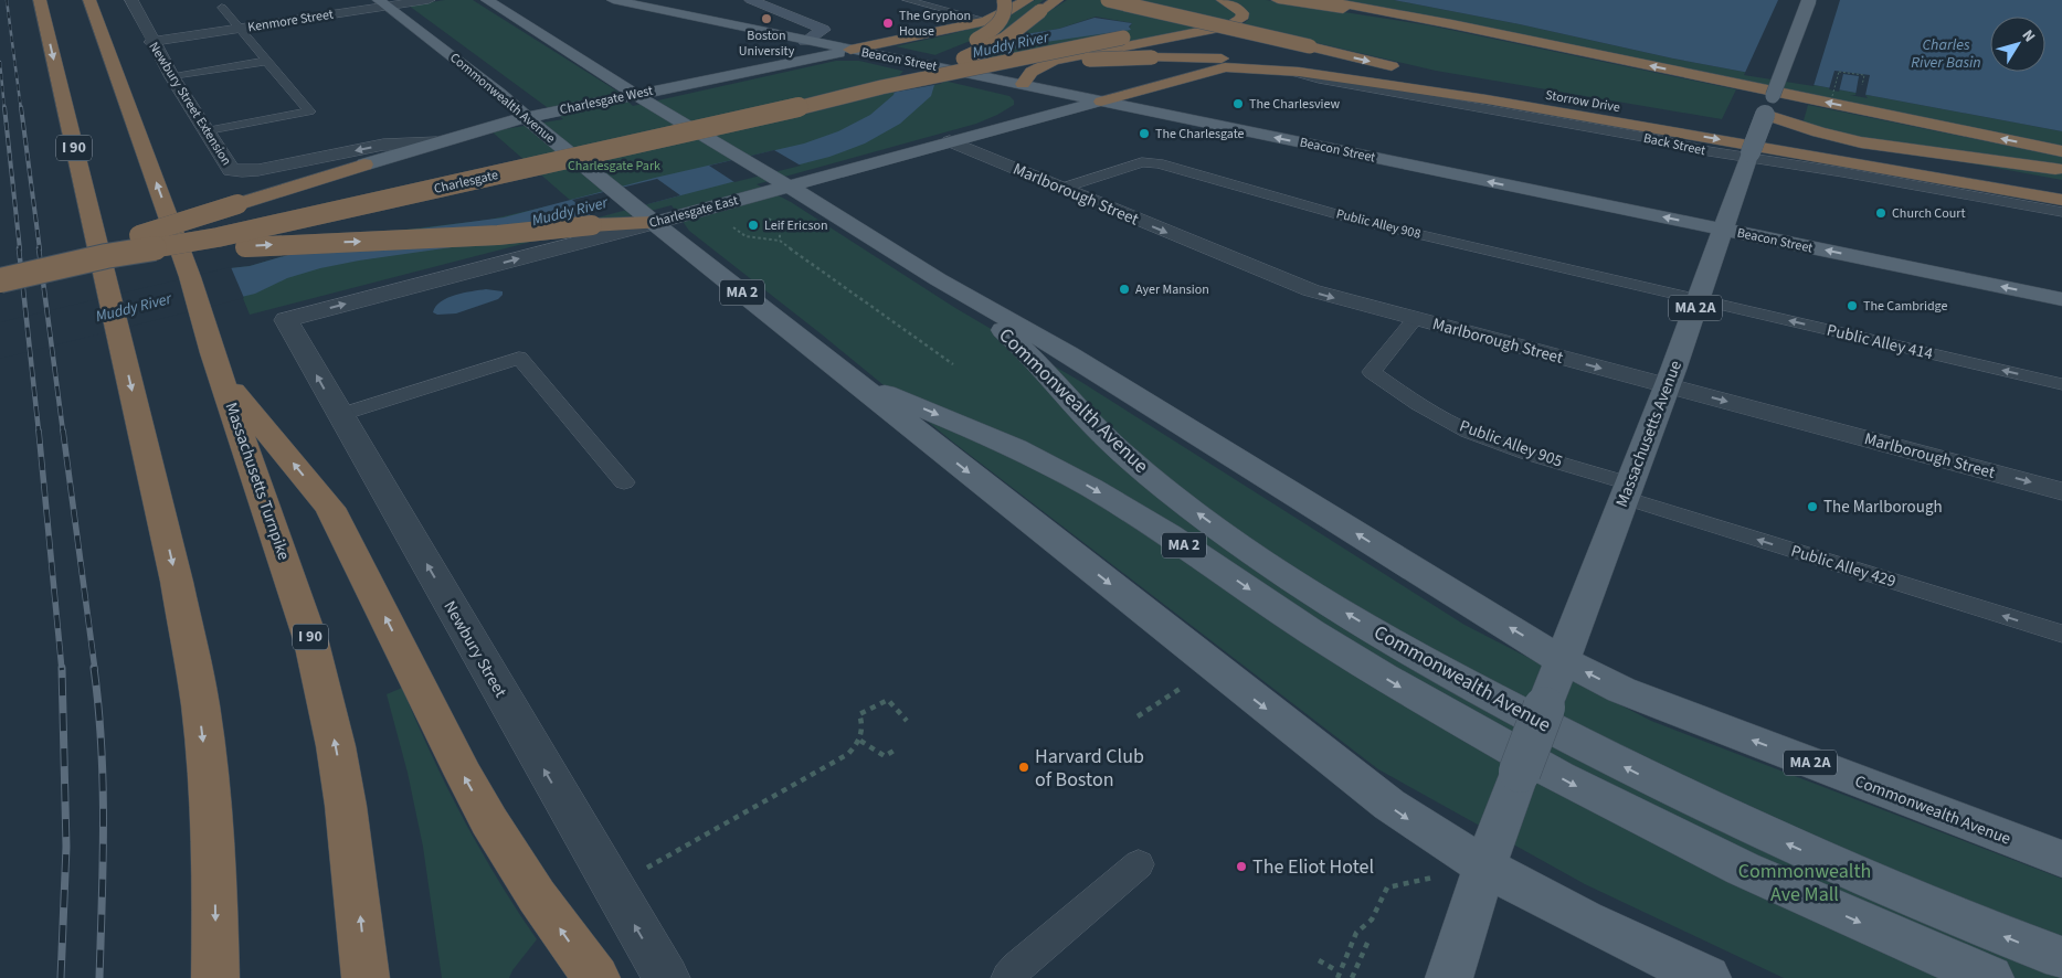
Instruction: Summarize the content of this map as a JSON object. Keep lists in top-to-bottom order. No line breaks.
{"streets":{"highway":["Storrow Drive","I 90","Charlesgate","Massachusetts Turnpike"],"main road":["Beacon Street","Commonwealth Avenue","Charlesgate West","Charlesgate East","MA 2","MA 2A","Massachusetts Avenue"],"street":["Kenmore Street","Newbury Street Extension","Marlborough Street","Newbury Street"],"lane":["Back Street","Public Alley 908","Public Alley 414","Public Alley 905","Public Alley 429"]},"crossings":[["Kenmore Street","Commonwealth Avenue"],["Kenmore Street","Newbury Street Extension"],["Beacon Street","Charlesgate West"],["Beacon Street","Charlesgate East"],["Beacon Street","Massachusetts Avenue"],["Commonwealth Avenue","Charlesgate West"],["Commonwealth Avenue","Charlesgate East"],["Commonwealth Avenue","Massachusetts Avenue"],["Charlesgate West","Newbury Street Extension"],["Back Street","Massachusetts Avenue"],["Marlborough Street","Charlesgate East"],["Marlborough Street","Public Alley 908"],["Marlborough Street","Massachusetts Avenue"],["Marlborough Street","Public Alley 905"],["Charlesgate East","Newbury Street"],["Public Alley 908","Public Alley 414"],["Public Alley 908","Massachusetts Avenue"],["Public Alley 414","Massachusetts Avenue"],["Massachusetts Avenue","Public Alley 905"],["Massachusetts Avenue","Public Alley 429"],["Public Alley 905","Public Alley 429"]],"one_way":["Beacon Street","Newbury Street Extension","Marlborough Street","Charlesgate East","Public Alley 414","Public Alley 429","Newbury Street"],"water":["Muddy River","Charles River Basin"],"parks":["Charlesgate Park","Commonwealth Ave Mall"],"places":["Boston University","The Gryphon House","The Charlesview","The Charlesgate","Church Court","Leif Ericson","Ayer Mansion","The Cambridge","The Marlborough","Harvard Club of Boston","The Eliot Hotel"],"north":"top right"}
